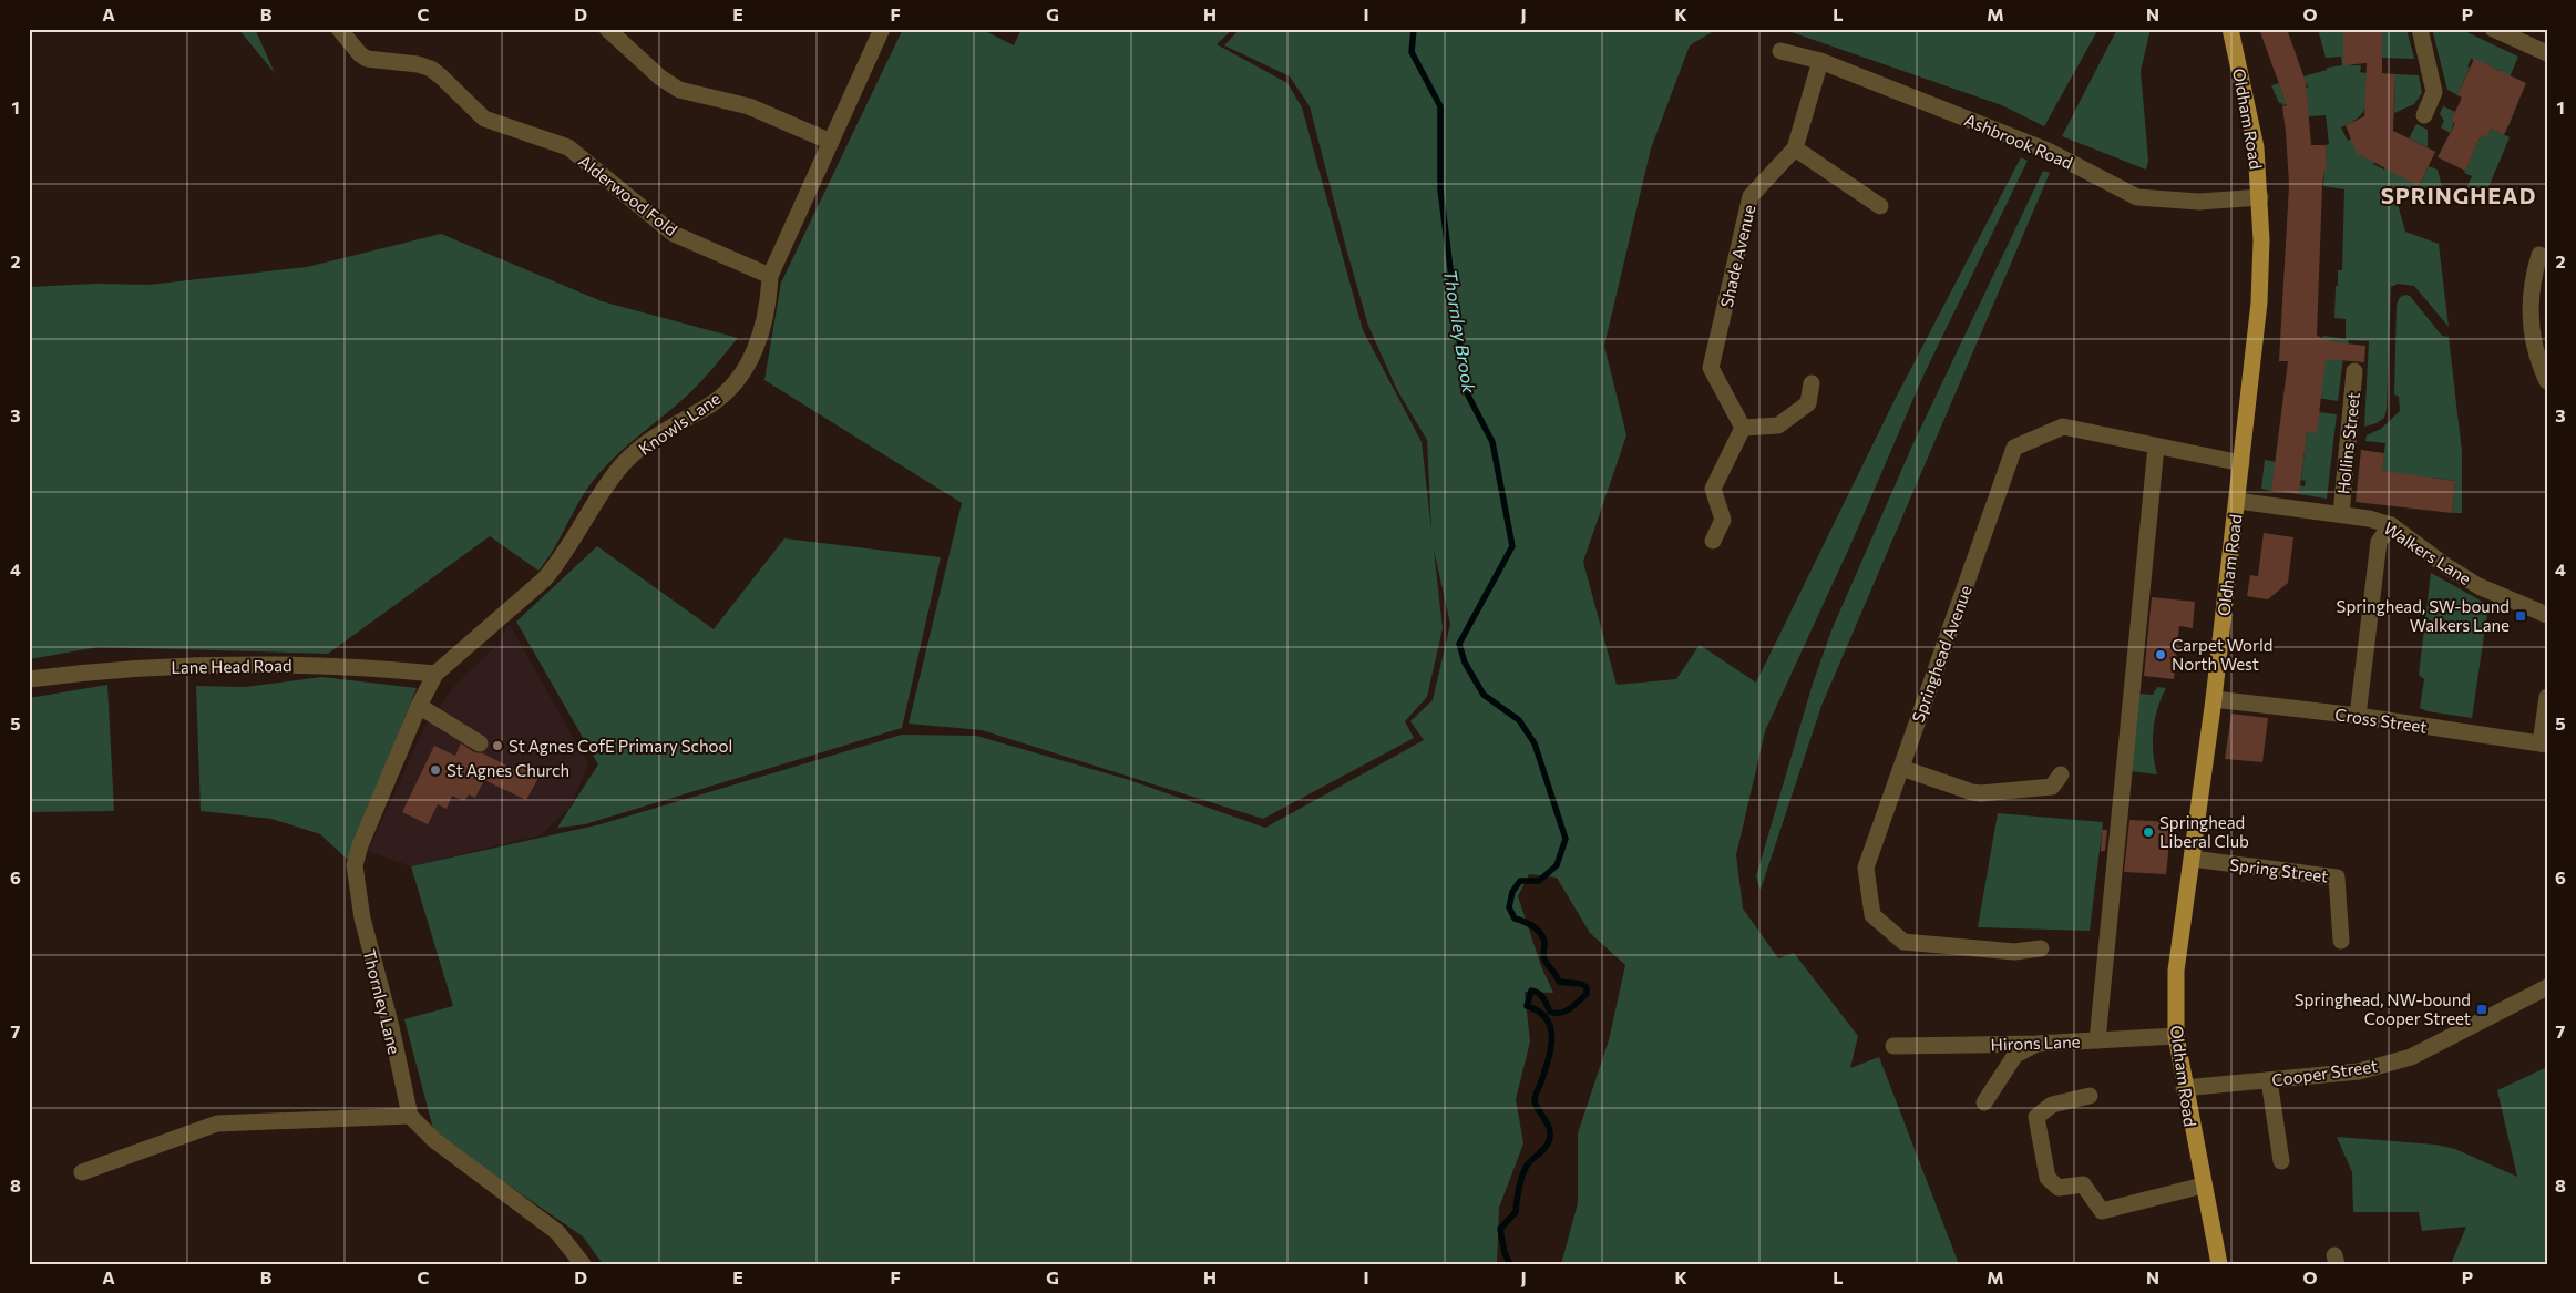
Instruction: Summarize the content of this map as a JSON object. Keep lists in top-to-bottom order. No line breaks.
{"streets":{"main road":["Oldham Road"],"street":["Ashbrook Road","Alderwood Fold","Shade Avenue","Knowls Lane","Hollins Street","Walkers Lane","Springhead Avenue","Lane Head Road","Cross Street","Spring Street","Thornley Lane","Hirons Lane","Cooper Street"]},"crossings":[["Oldham Road","Ashbrook Road"],["Oldham Road","Walkers Lane"],["Oldham Road","Springhead Avenue"],["Oldham Road","Cross Street"],["Oldham Road","Spring Street"],["Oldham Road","Hirons Lane"],["Oldham Road","Cooper Street"],["Ashbrook Road","Shade Avenue"],["Alderwood Fold","Knowls Lane"],["Knowls Lane","Lane Head Road"],["Knowls Lane","Thornley Lane"],["Hollins Street","Walkers Lane"],["Lane Head Road","Thornley Lane"]],"districts":["SPRINGHEAD"],"water":["Thornley Brook"],"places":{"transit":["Springhead, SW-bound Walkers Lane","Springhead, NW-bound Cooper Street"],"other":["Carpet World North West","St Agnes CofE Primary School","St Agnes Church","Springhead Liberal Club"]},"grid":{"columns":["A","B","C","D","E","F","G","H","I","J","K","L","M","N","O","P"],"rows":["1","2","3","4","5","6","7","8"]}}
